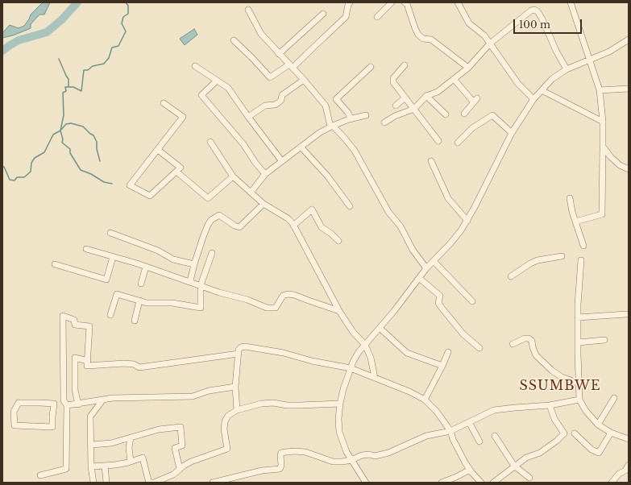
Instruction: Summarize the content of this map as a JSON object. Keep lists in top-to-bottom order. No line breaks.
{"districts":["SSUMBWE"],"scale_bar":"100 m"}
